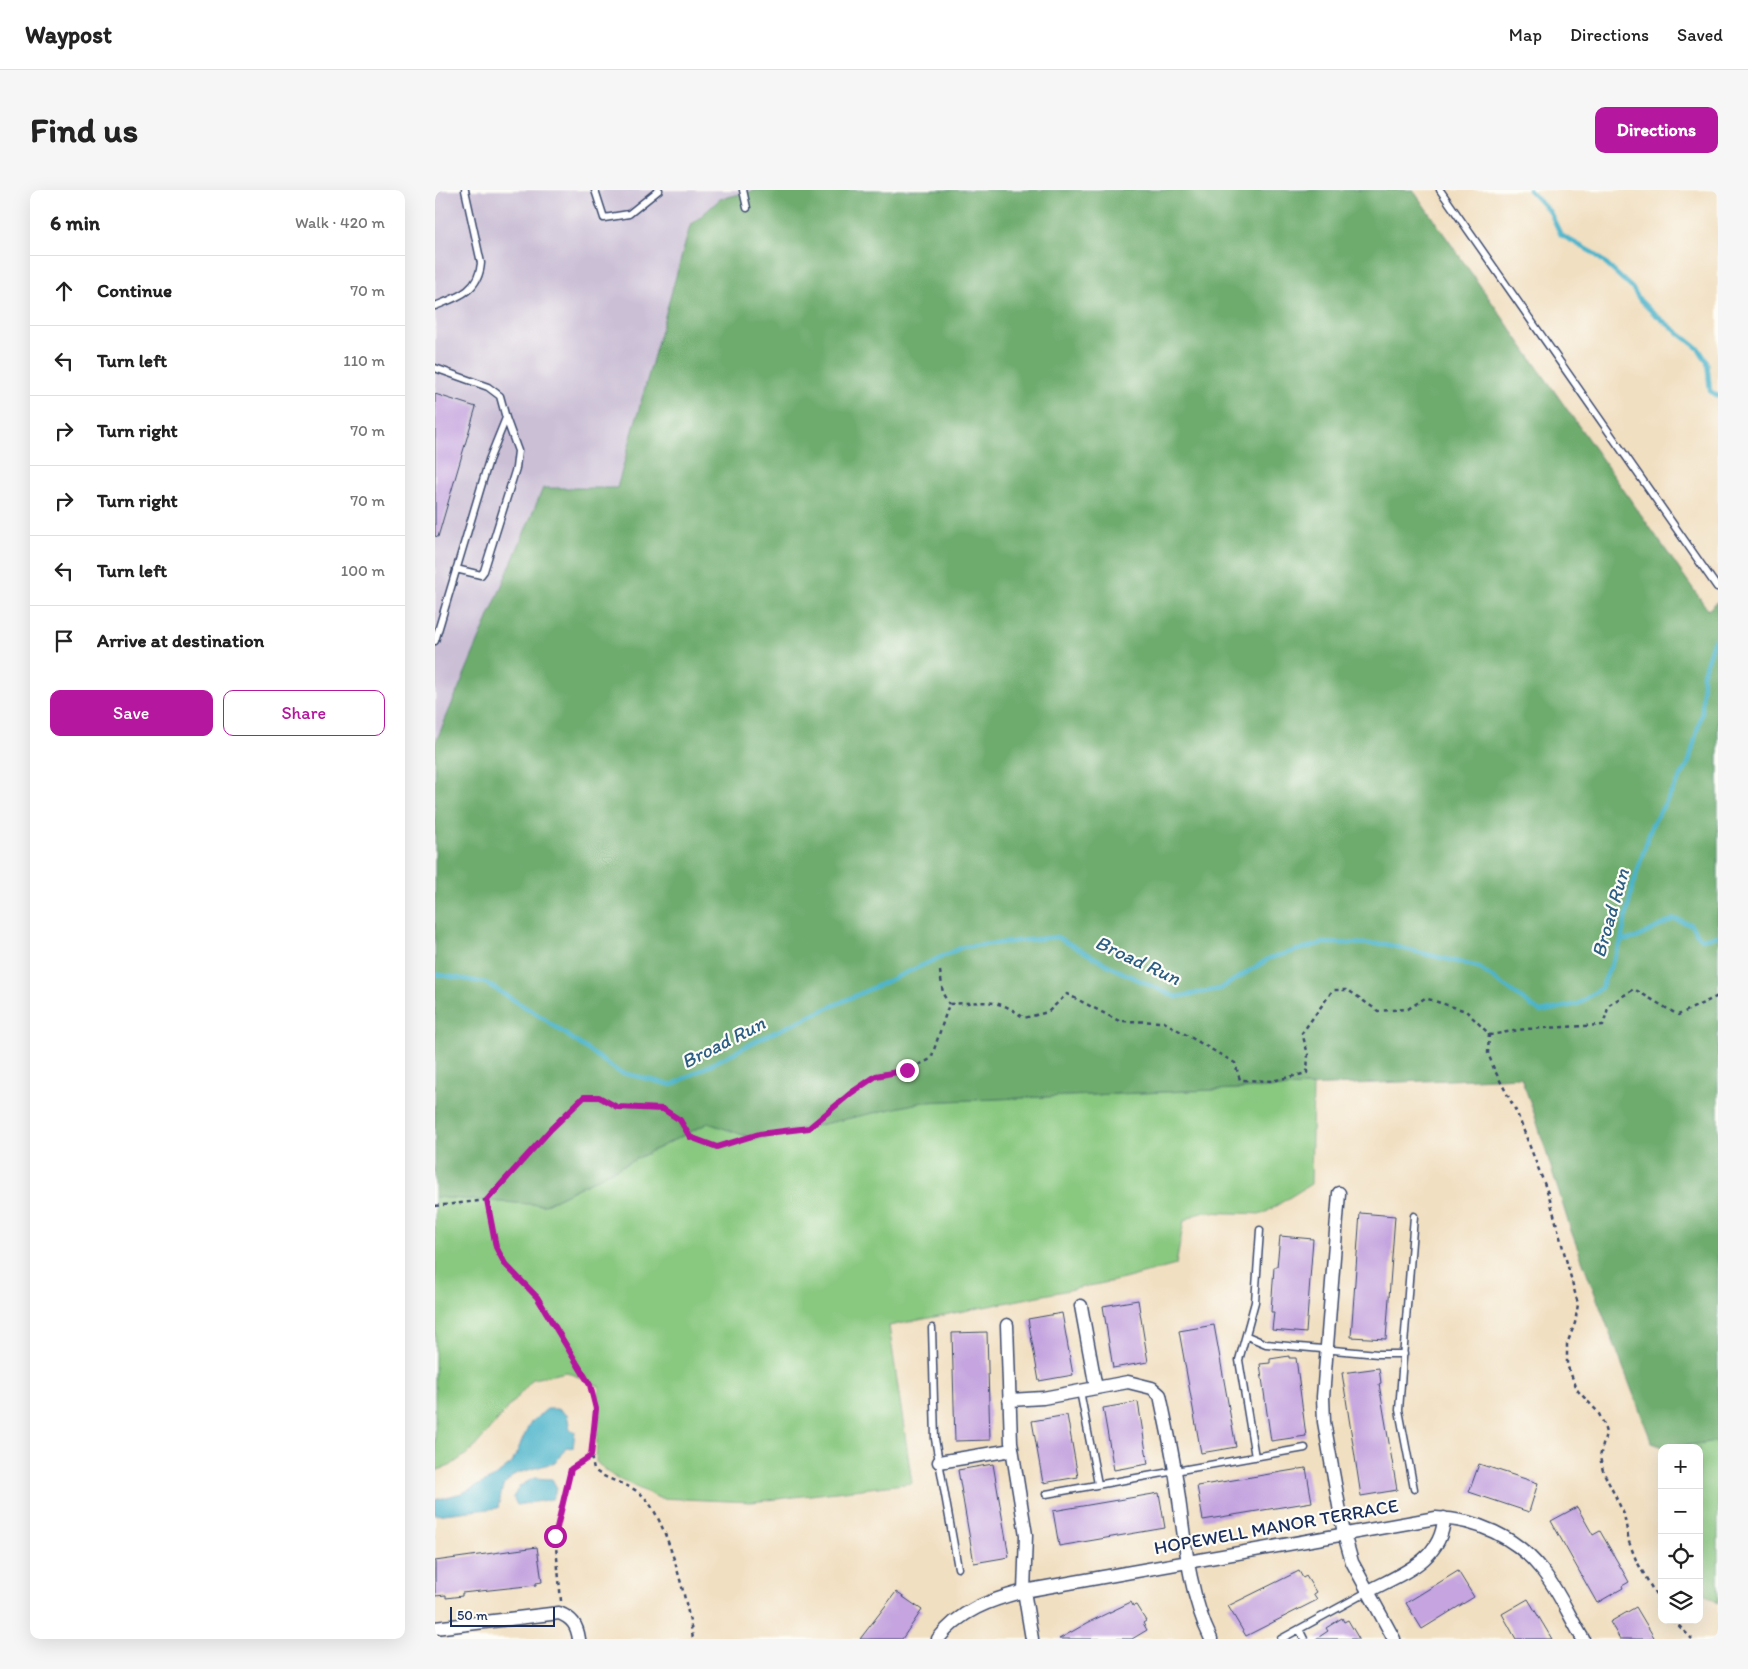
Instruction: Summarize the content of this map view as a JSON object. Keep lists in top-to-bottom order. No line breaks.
{"streets":{"street":["HOPEWELL MANOR TERRACE"]},"water":["Broad Run"],"scale_bar":"50 m","page":{"header":"Waypost","nav":["Map","Directions","Saved"],"buttons":["Directions",["Save","Share"]],"title":"Find us","heading":["6 min","Walk · 420 m"],"list":[["Continue","70 m"],["Turn left","110 m"],["Turn right","70 m"],["Turn right","70 m"],["Turn left","100 m"],"Arrive at destination"],"map_buttons":["+","−"],"scale":"50 m"}}
